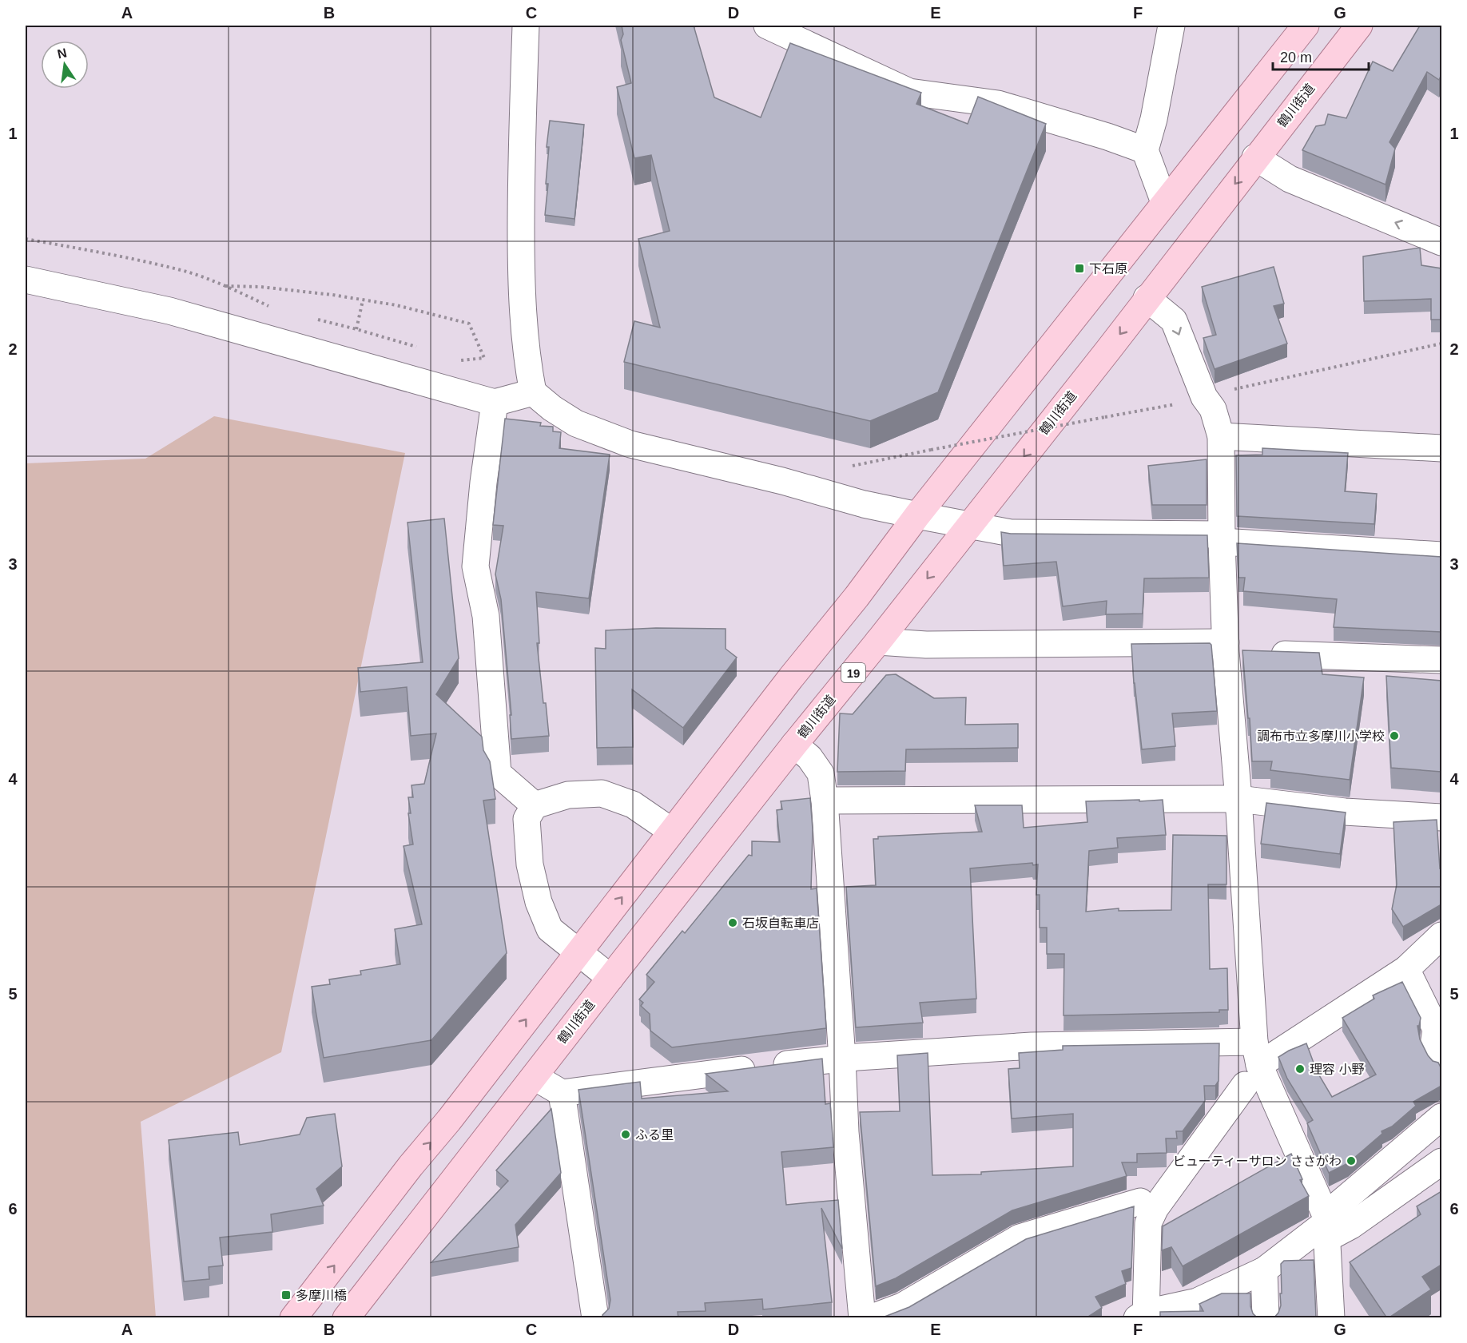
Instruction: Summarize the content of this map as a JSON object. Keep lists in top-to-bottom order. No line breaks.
{"streets":{"main road":["鶴川街道","19"]},"places":{"transit":["下石原","多摩川橋"],"other":["調布市立多摩川小学校","石坂自転車店","理容 小野","ふる里","ビューティーサロン ささがわ"]},"scale_bar":"20 m","north":"top","grid":{"columns":["A","B","C","D","E","F","G"],"rows":["1","2","3","4","5","6"]}}
